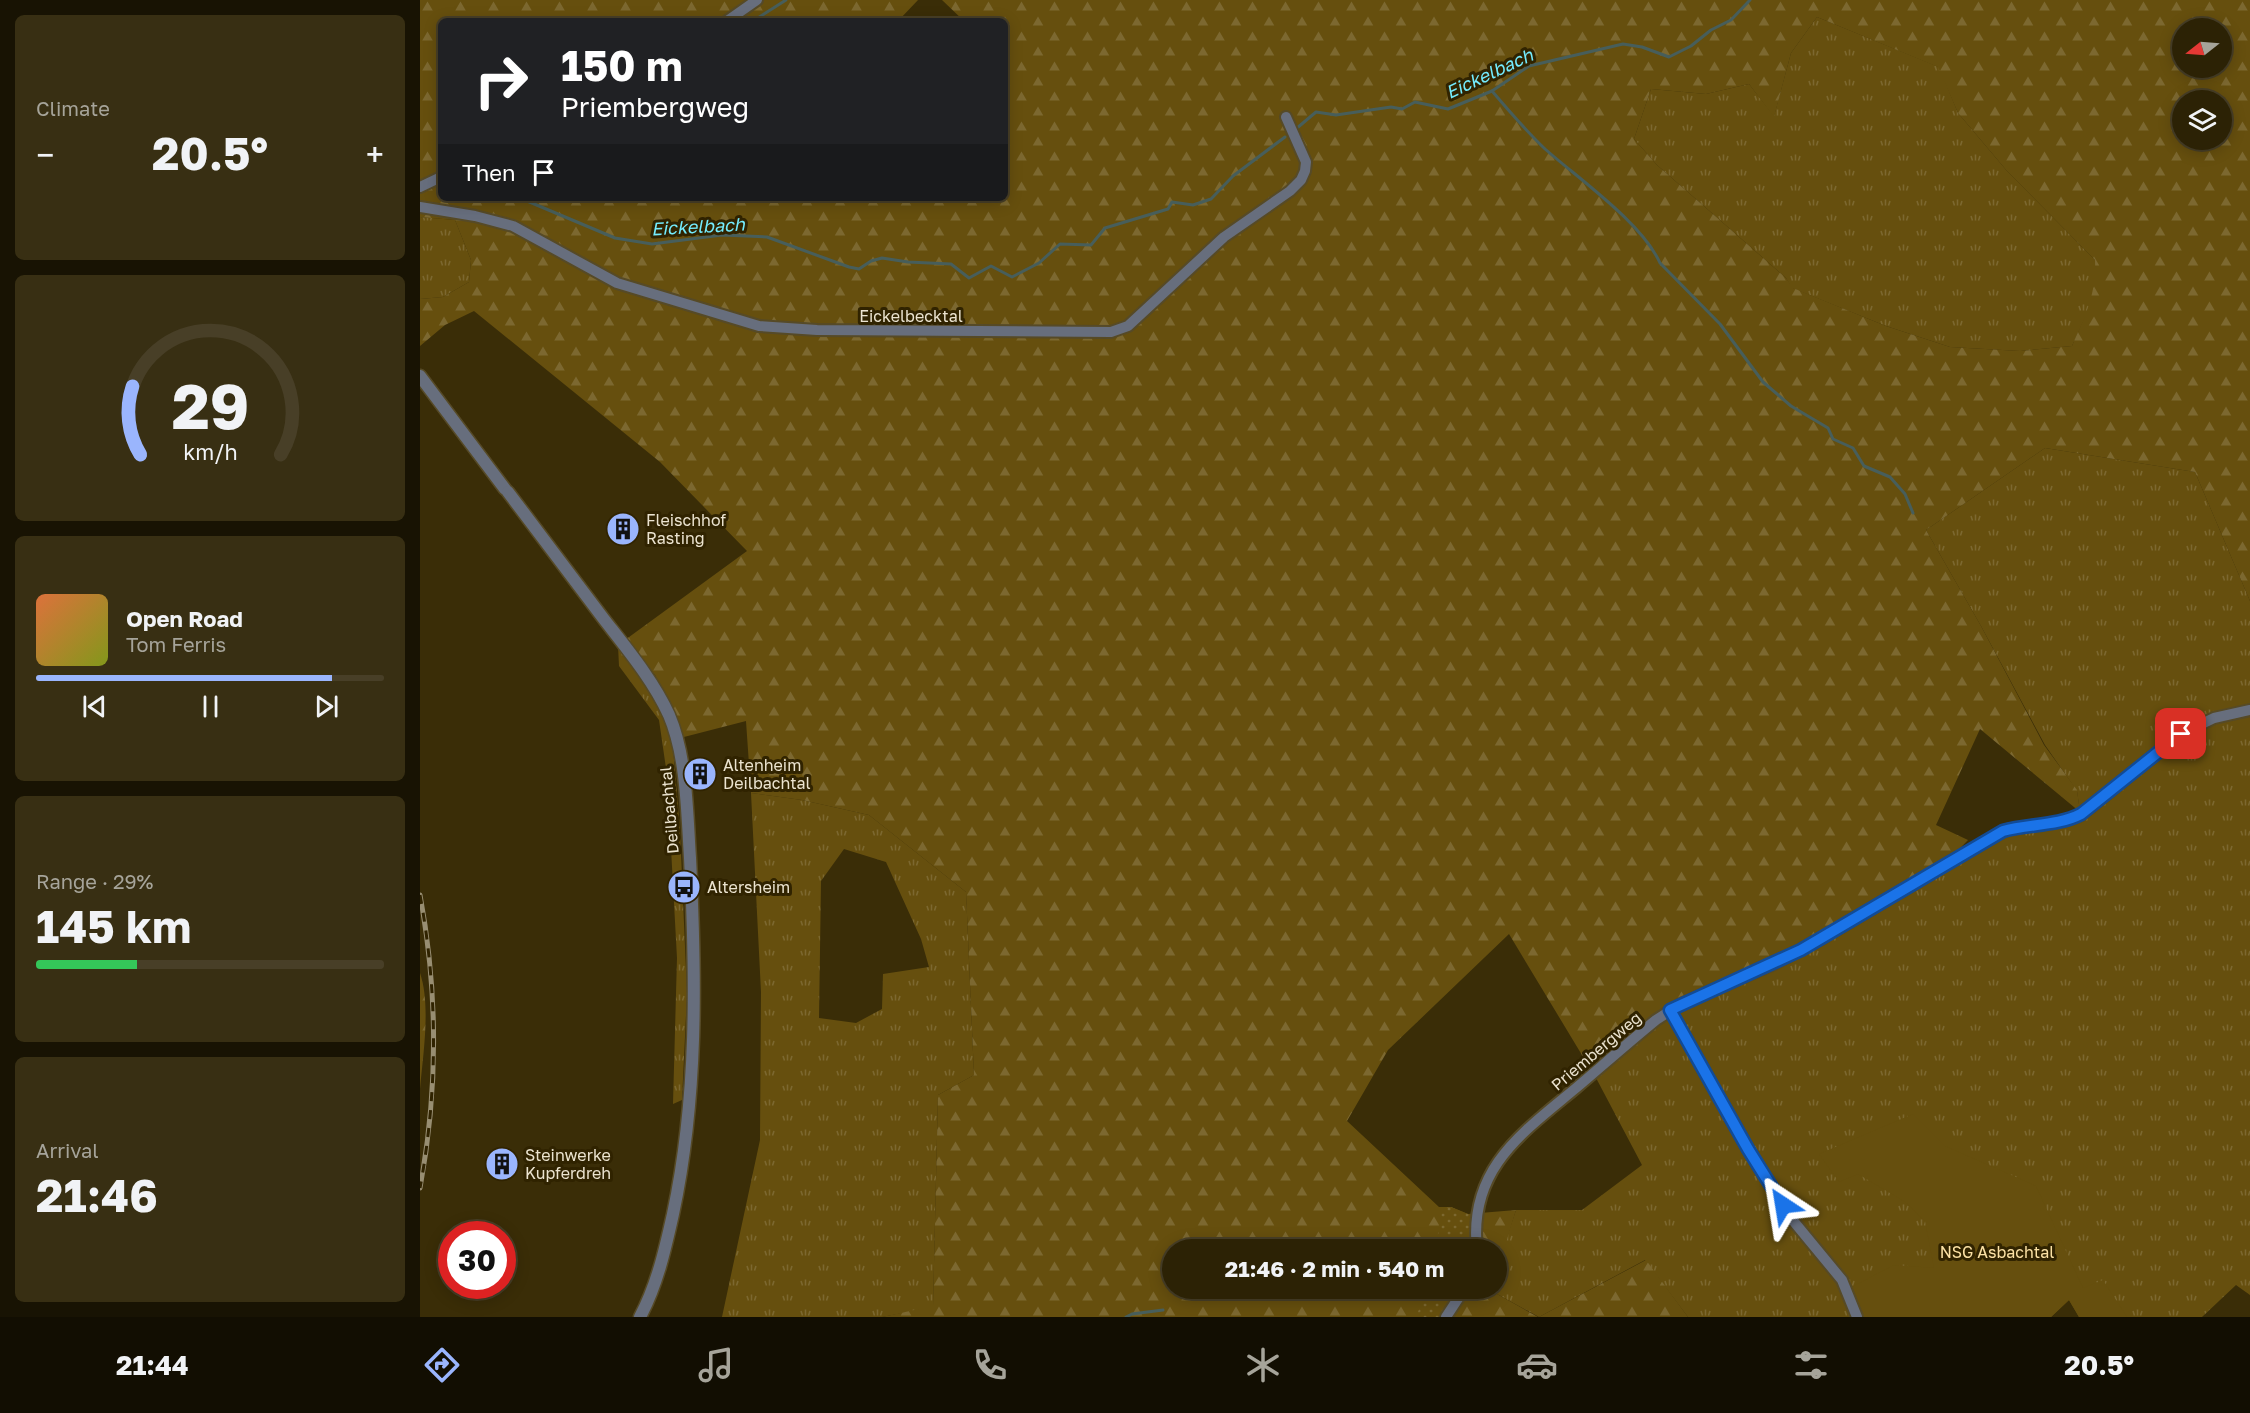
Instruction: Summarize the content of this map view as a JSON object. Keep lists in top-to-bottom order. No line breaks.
{"streets":{"street":["Eickelbecktal","Deilbachtal","Priembergweg"]},"water":["Eickelbach"],"parks":["NSG Asbachtal"],"places":{"building":["Fleischhof Rasting","Altenheim Deilbachtal","Steinwerke Kupferdreh"],"bus stop":["Altersheim"]},"north":"left","page":{"tile":["Climate",["Range · 29%","145 km"],["Arrival","21:46"]],"turn":["150 m","Priembergweg"],"heat":["−","20.5°","+"],"then":"Then","song":["Open Road","Tom Ferris"],"limit":"30","trip":"21:46 · 2 min · 540 m","tabs":["21:44","20.5°"],"gauge":["29","km/h"]}}
